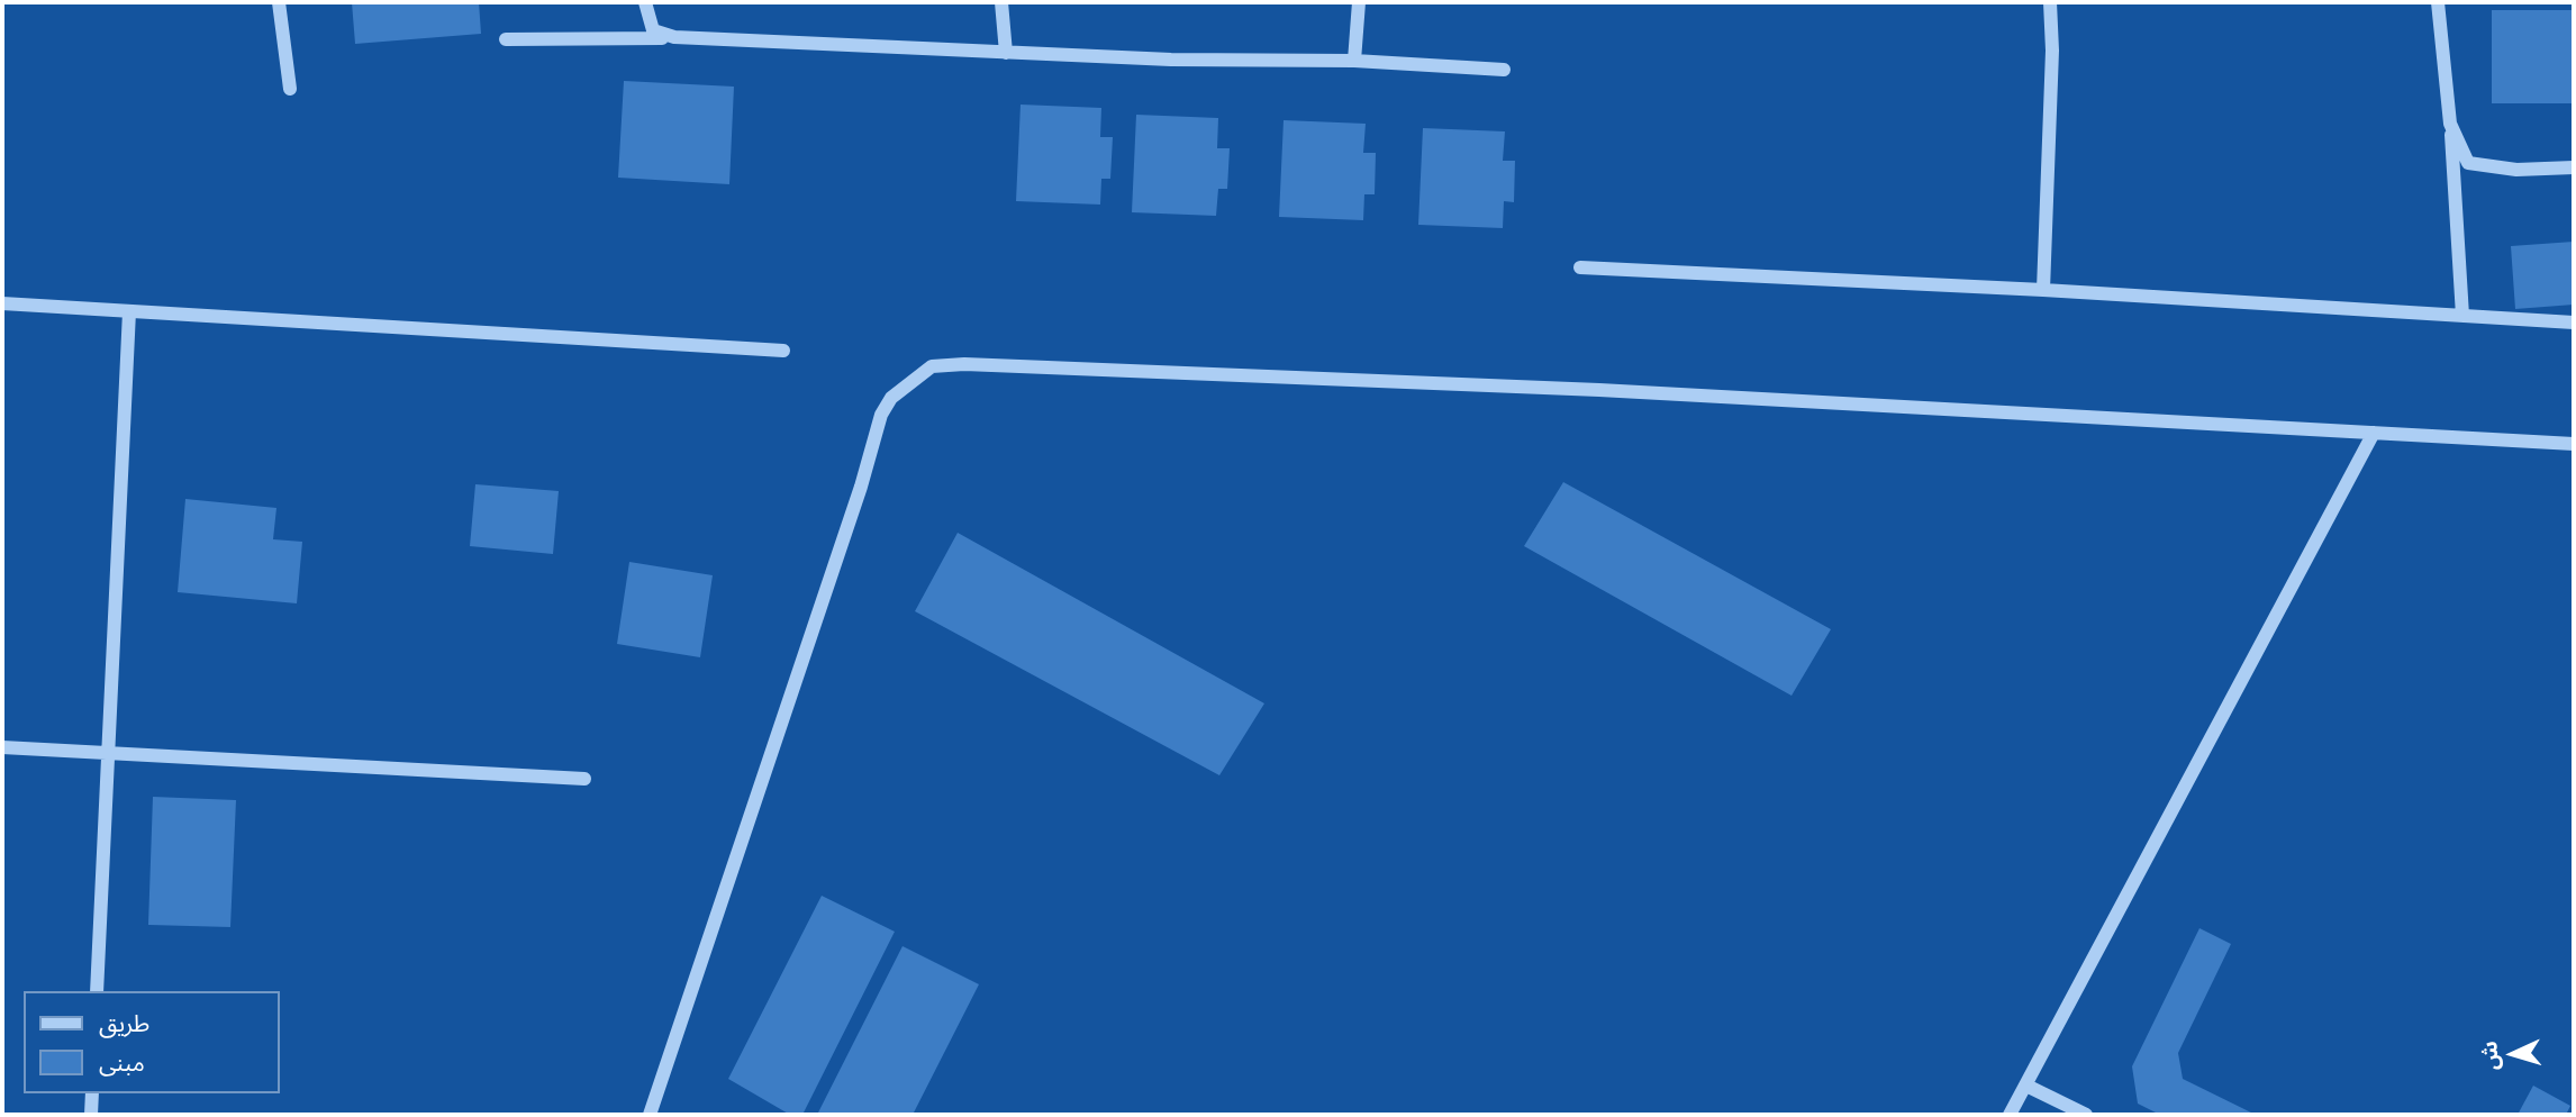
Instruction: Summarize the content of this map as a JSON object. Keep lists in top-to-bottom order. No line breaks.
{"legend":["طريق","مبنى"],"north":"left"}
